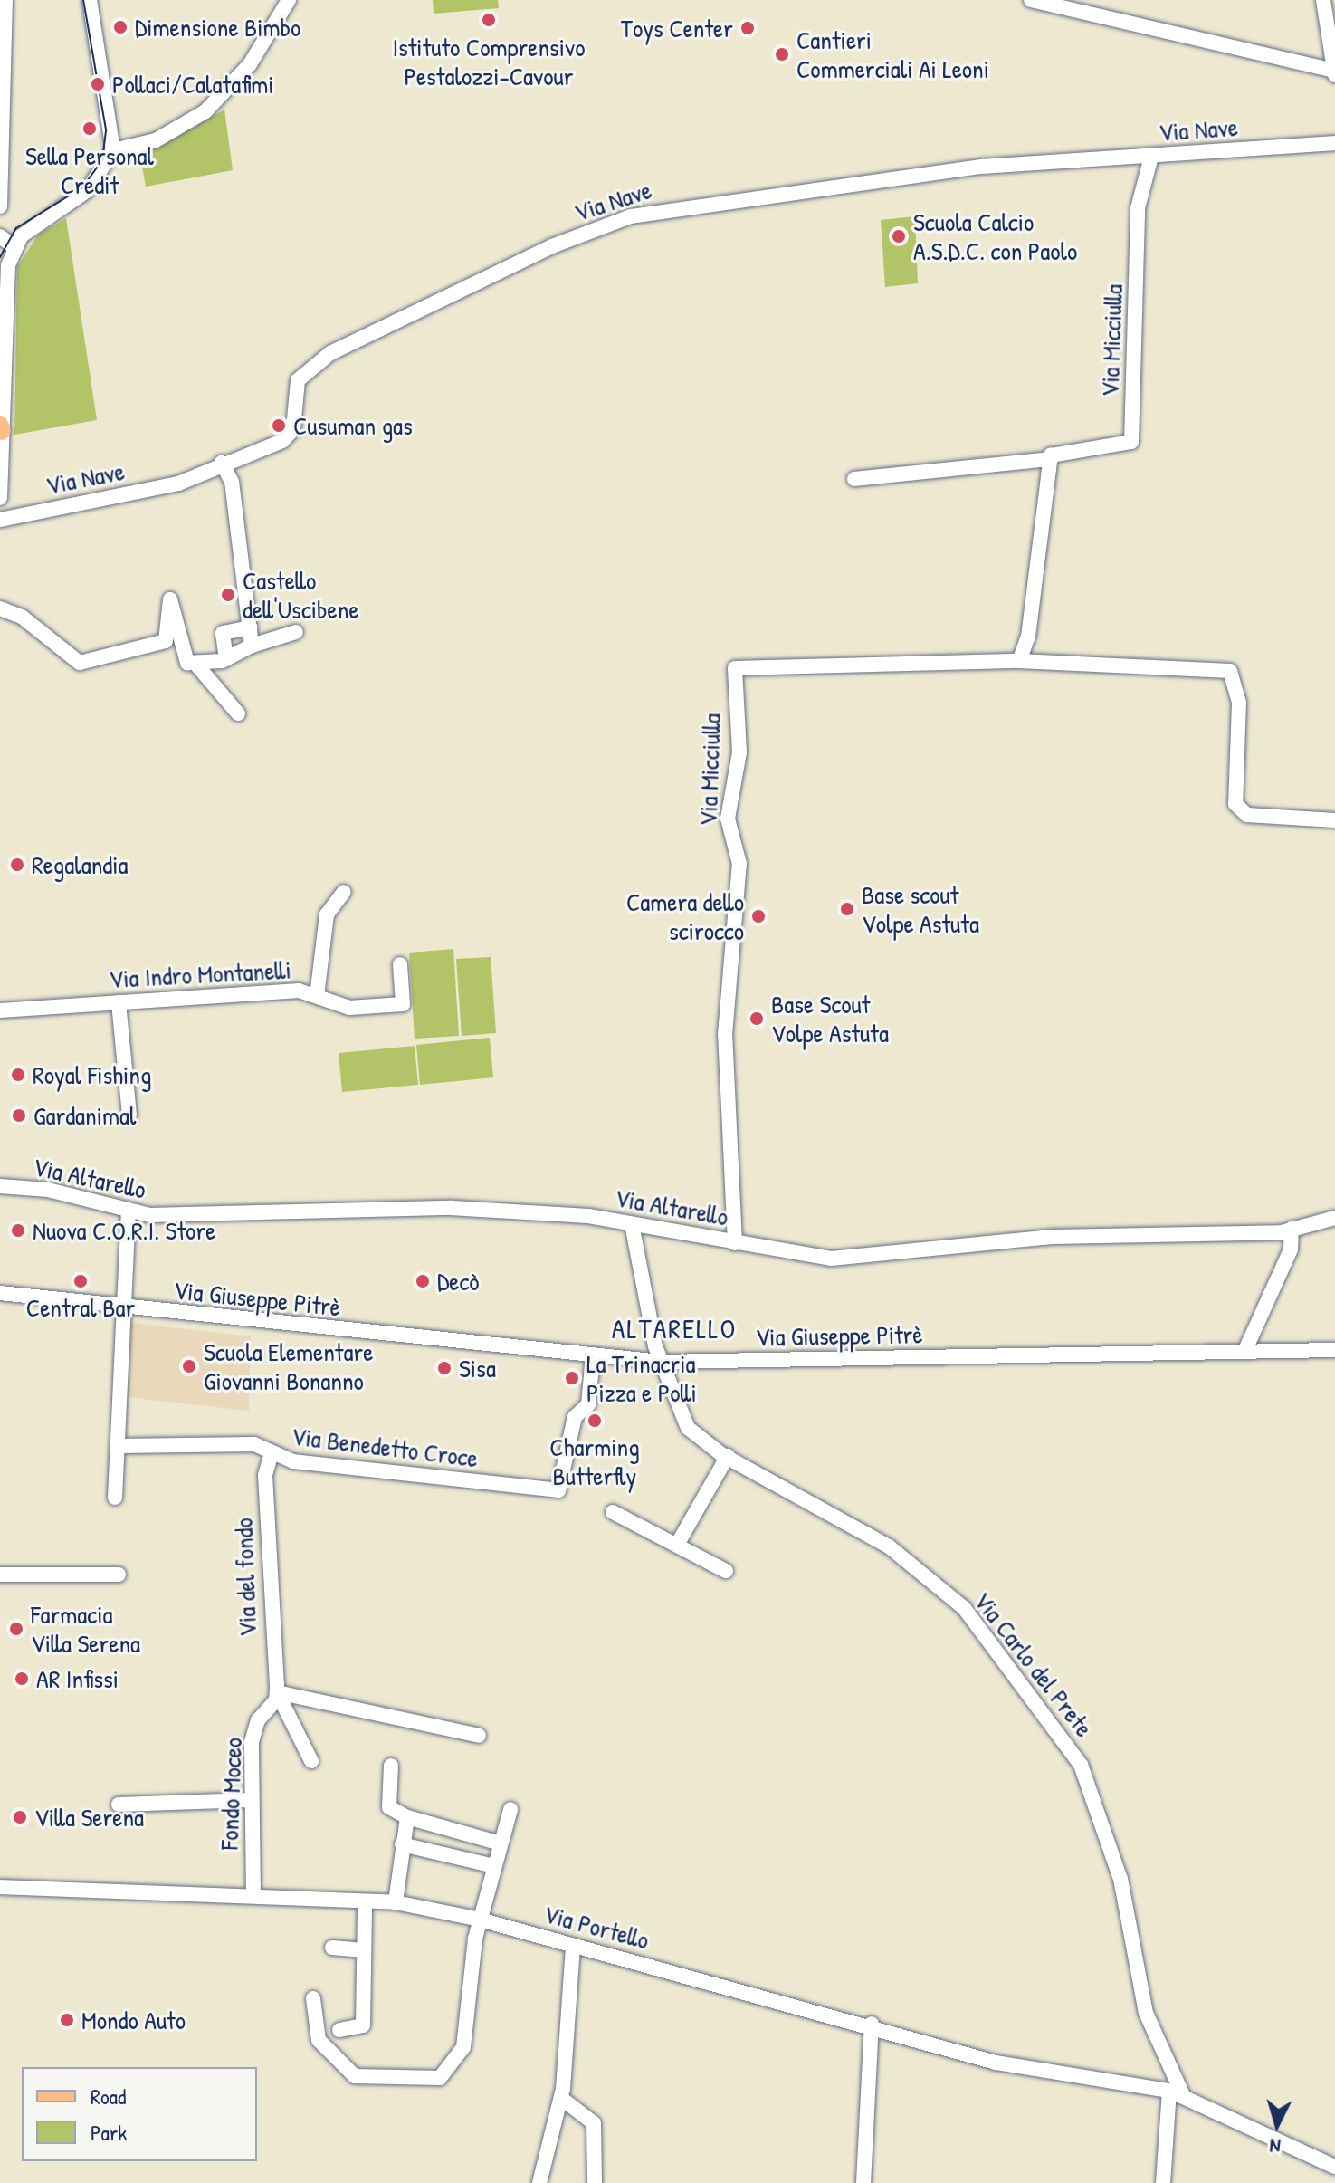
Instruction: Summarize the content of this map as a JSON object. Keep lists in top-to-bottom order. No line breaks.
{"streets":{"street":["Via Nave","Via Micciulla","Via Indro Montanelli","Via Altarello","Via Giuseppe Pitrè","Via Benedetto Croce","Via del fondo","Via Carlo del Prete","Fondo Moceo","Via Portello"]},"crossings":[["Via Nave","Via Micciulla"],["Via Micciulla","Via Altarello"],["Via Altarello","Via Carlo del Prete"],["Via Giuseppe Pitrè","Via Benedetto Croce"],["Via Giuseppe Pitrè","Via Carlo del Prete"],["Via Benedetto Croce","Via del fondo"],["Via del fondo","Fondo Moceo"],["Via Carlo del Prete","Via Portello"],["Fondo Moceo","Via Portello"]],"districts":["ALTARELLO"],"places":["Istituto Comprensivo Pestalozzi-Cavour","Dimensione Bimbo","Toys Center","Cantieri Commerciali Ai Leoni","Pollaci/Calatafimi","Sella Personal Credit","Scuola Calcio A.S.D.C. con Paolo","Cusuman gas","Castello dell'Uscibene","Regalandia","Base scout Volpe Astuta","Camera dello scirocco","Base Scout Volpe Astuta","Royal Fishing","Gardanimal","Nuova C.O.R.I. Store","Central Bar","Decò","Scuola Elementare Giovanni Bonanno","Sisa","La Trinacria Pizza e Polli","Charming Butterfly","Farmacia Villa Serena","AR Infissi","Villa Serena","Mondo Auto"],"legend":["Road","Park"],"north":"bottom"}
